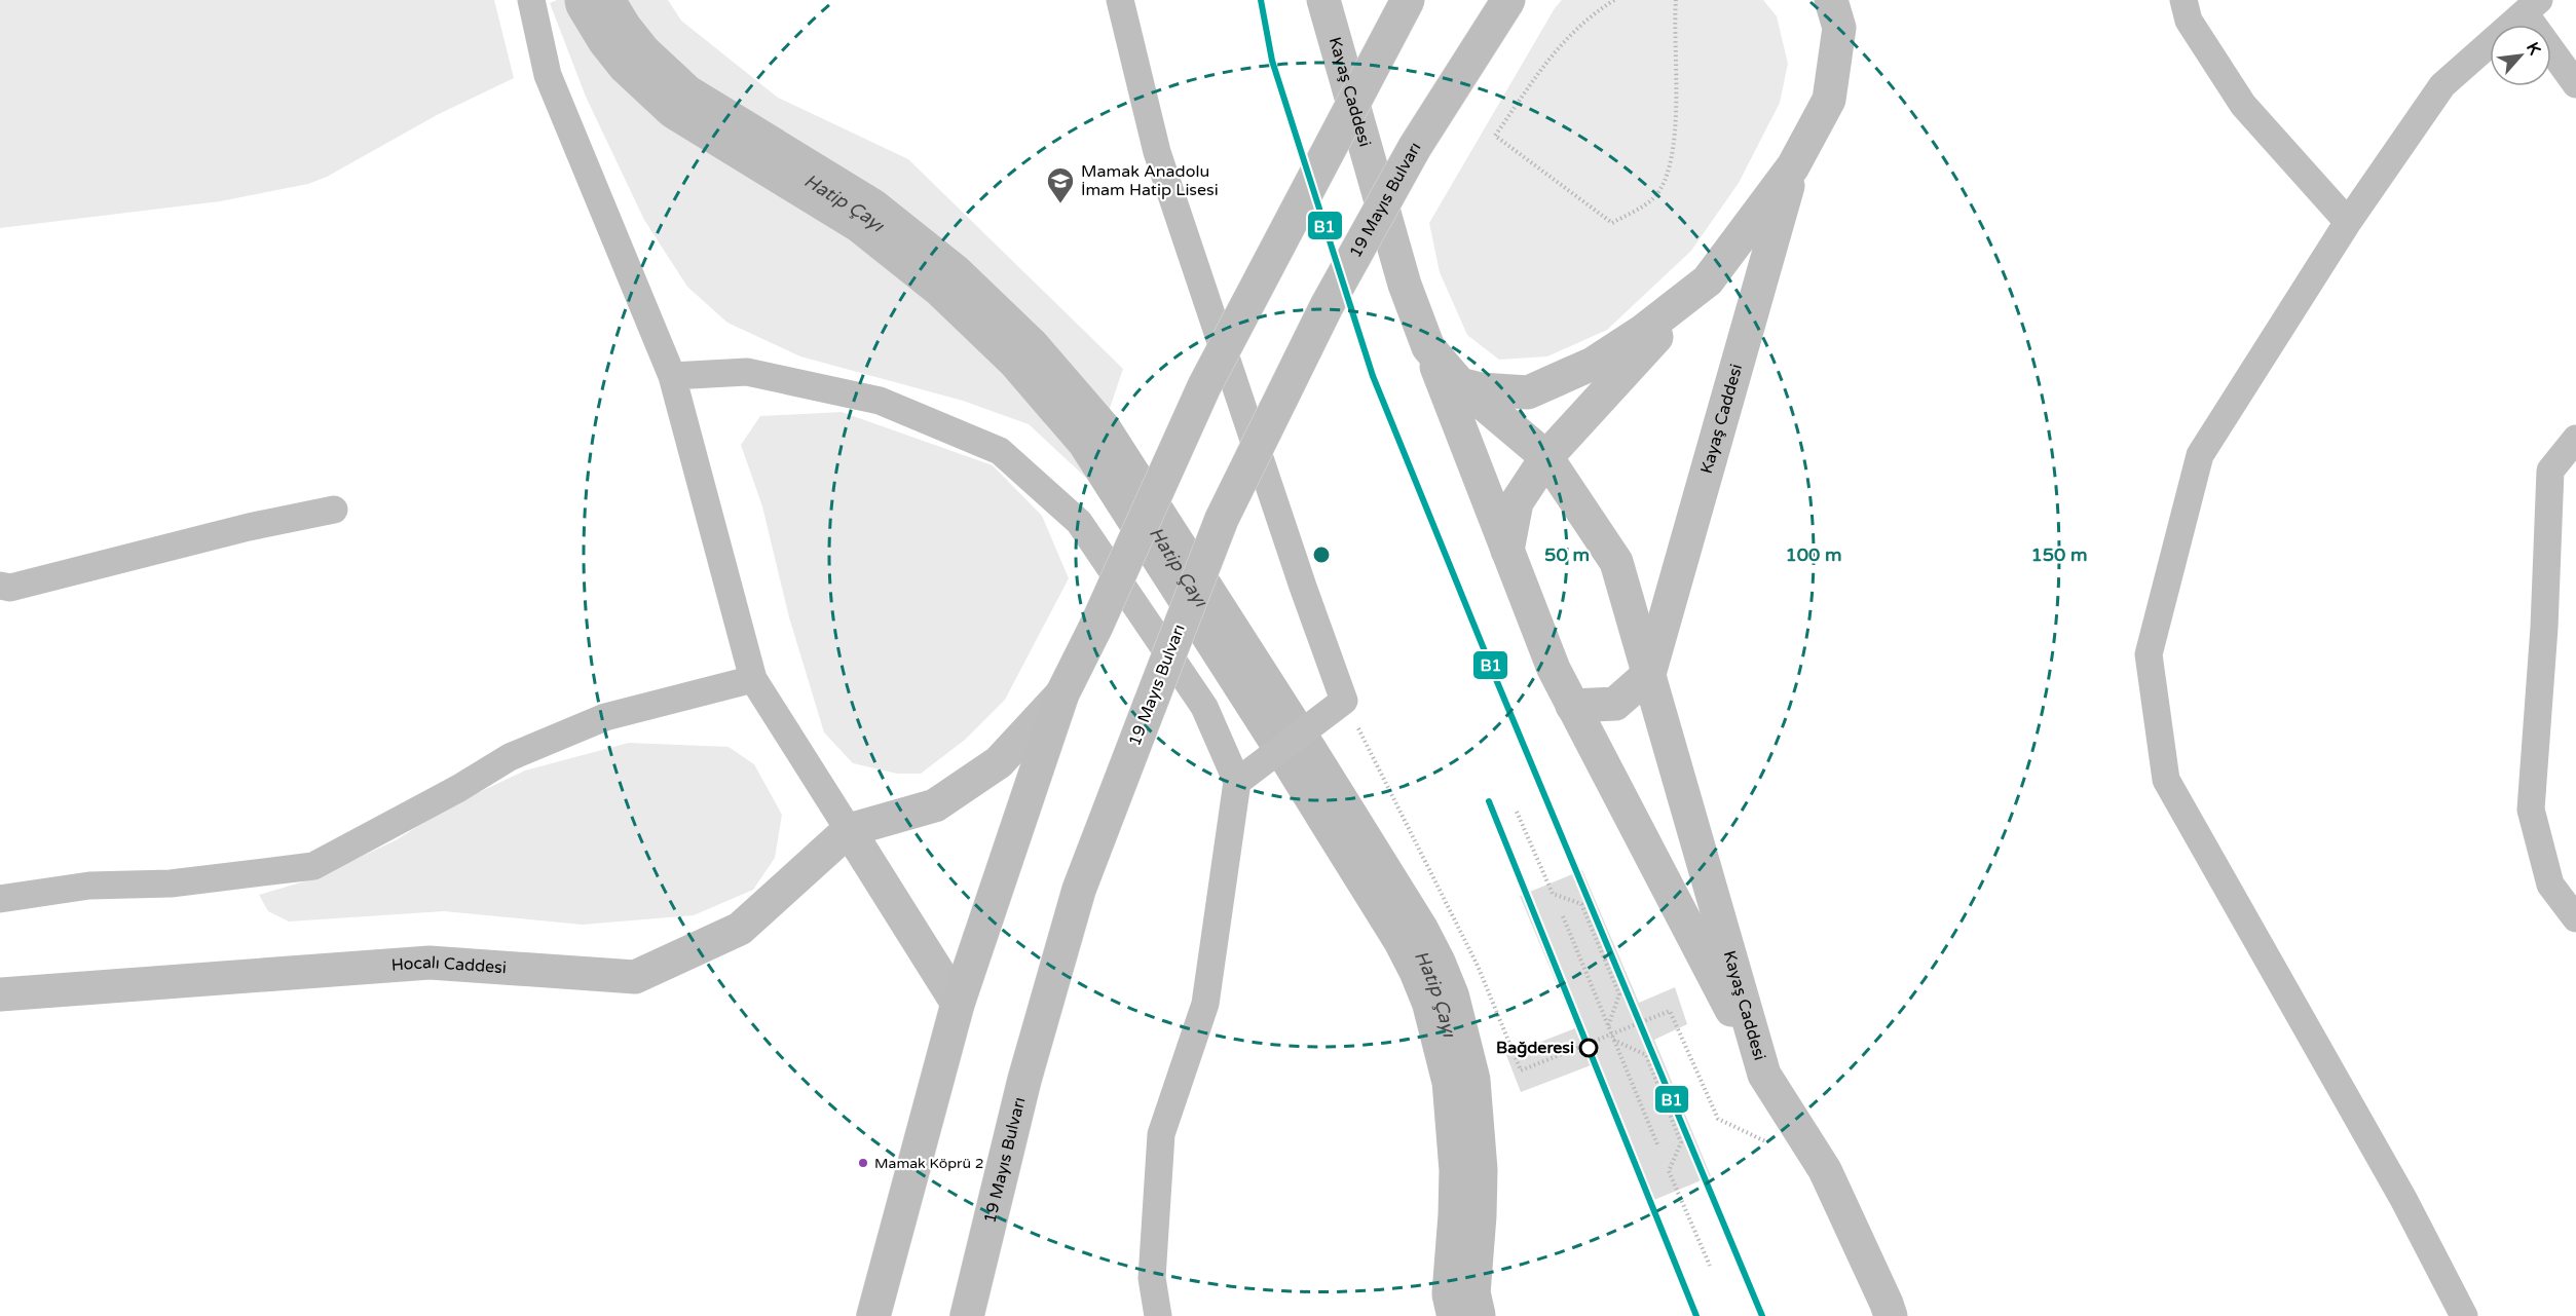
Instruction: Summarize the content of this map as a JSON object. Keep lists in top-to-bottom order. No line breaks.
{"streets":{"highway":["19 Mayıs Bulvarı"],"street":["Kayaş Caddesi","Hocalı Caddesi"]},"water":["Hatip Çayı"],"places":{"school or university":["Mamak Anadolu İmam Hatip Lisesi"],"other":["Bağderesi","Mamak Köprü 2"]},"lines":["transit line B1"],"north":"top right","rings":["50 m","100 m","150 m"]}
